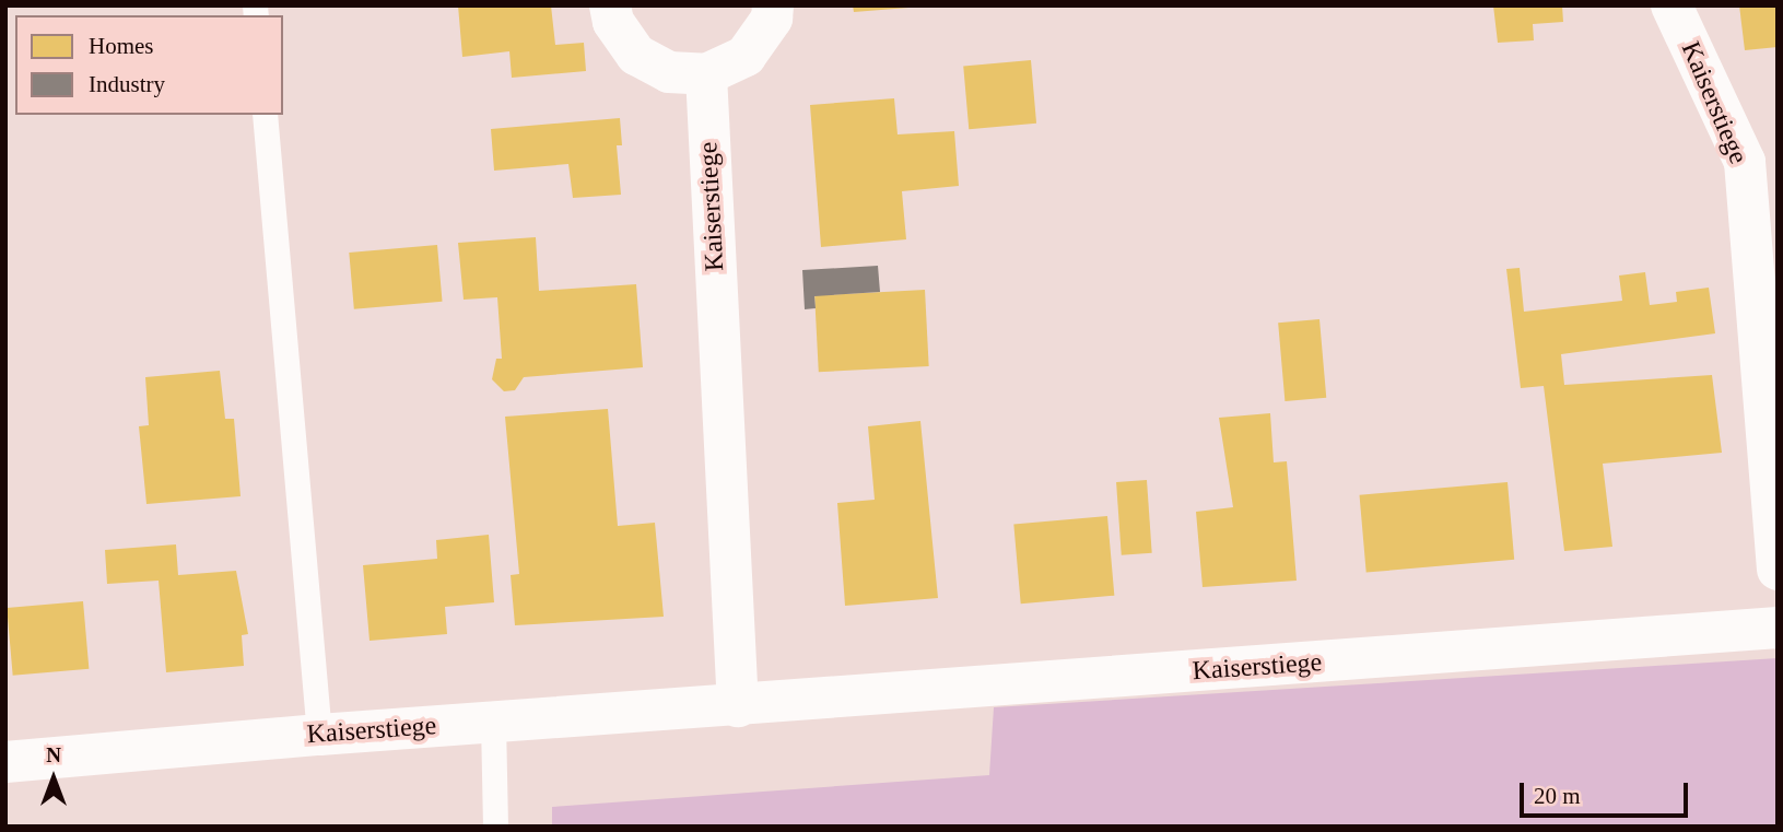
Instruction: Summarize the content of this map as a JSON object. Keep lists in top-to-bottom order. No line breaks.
{"streets":{"street":["Kaiserstiege"]},"legend":["Homes","Industry"],"scale_bar":"20 m","north":"top"}
